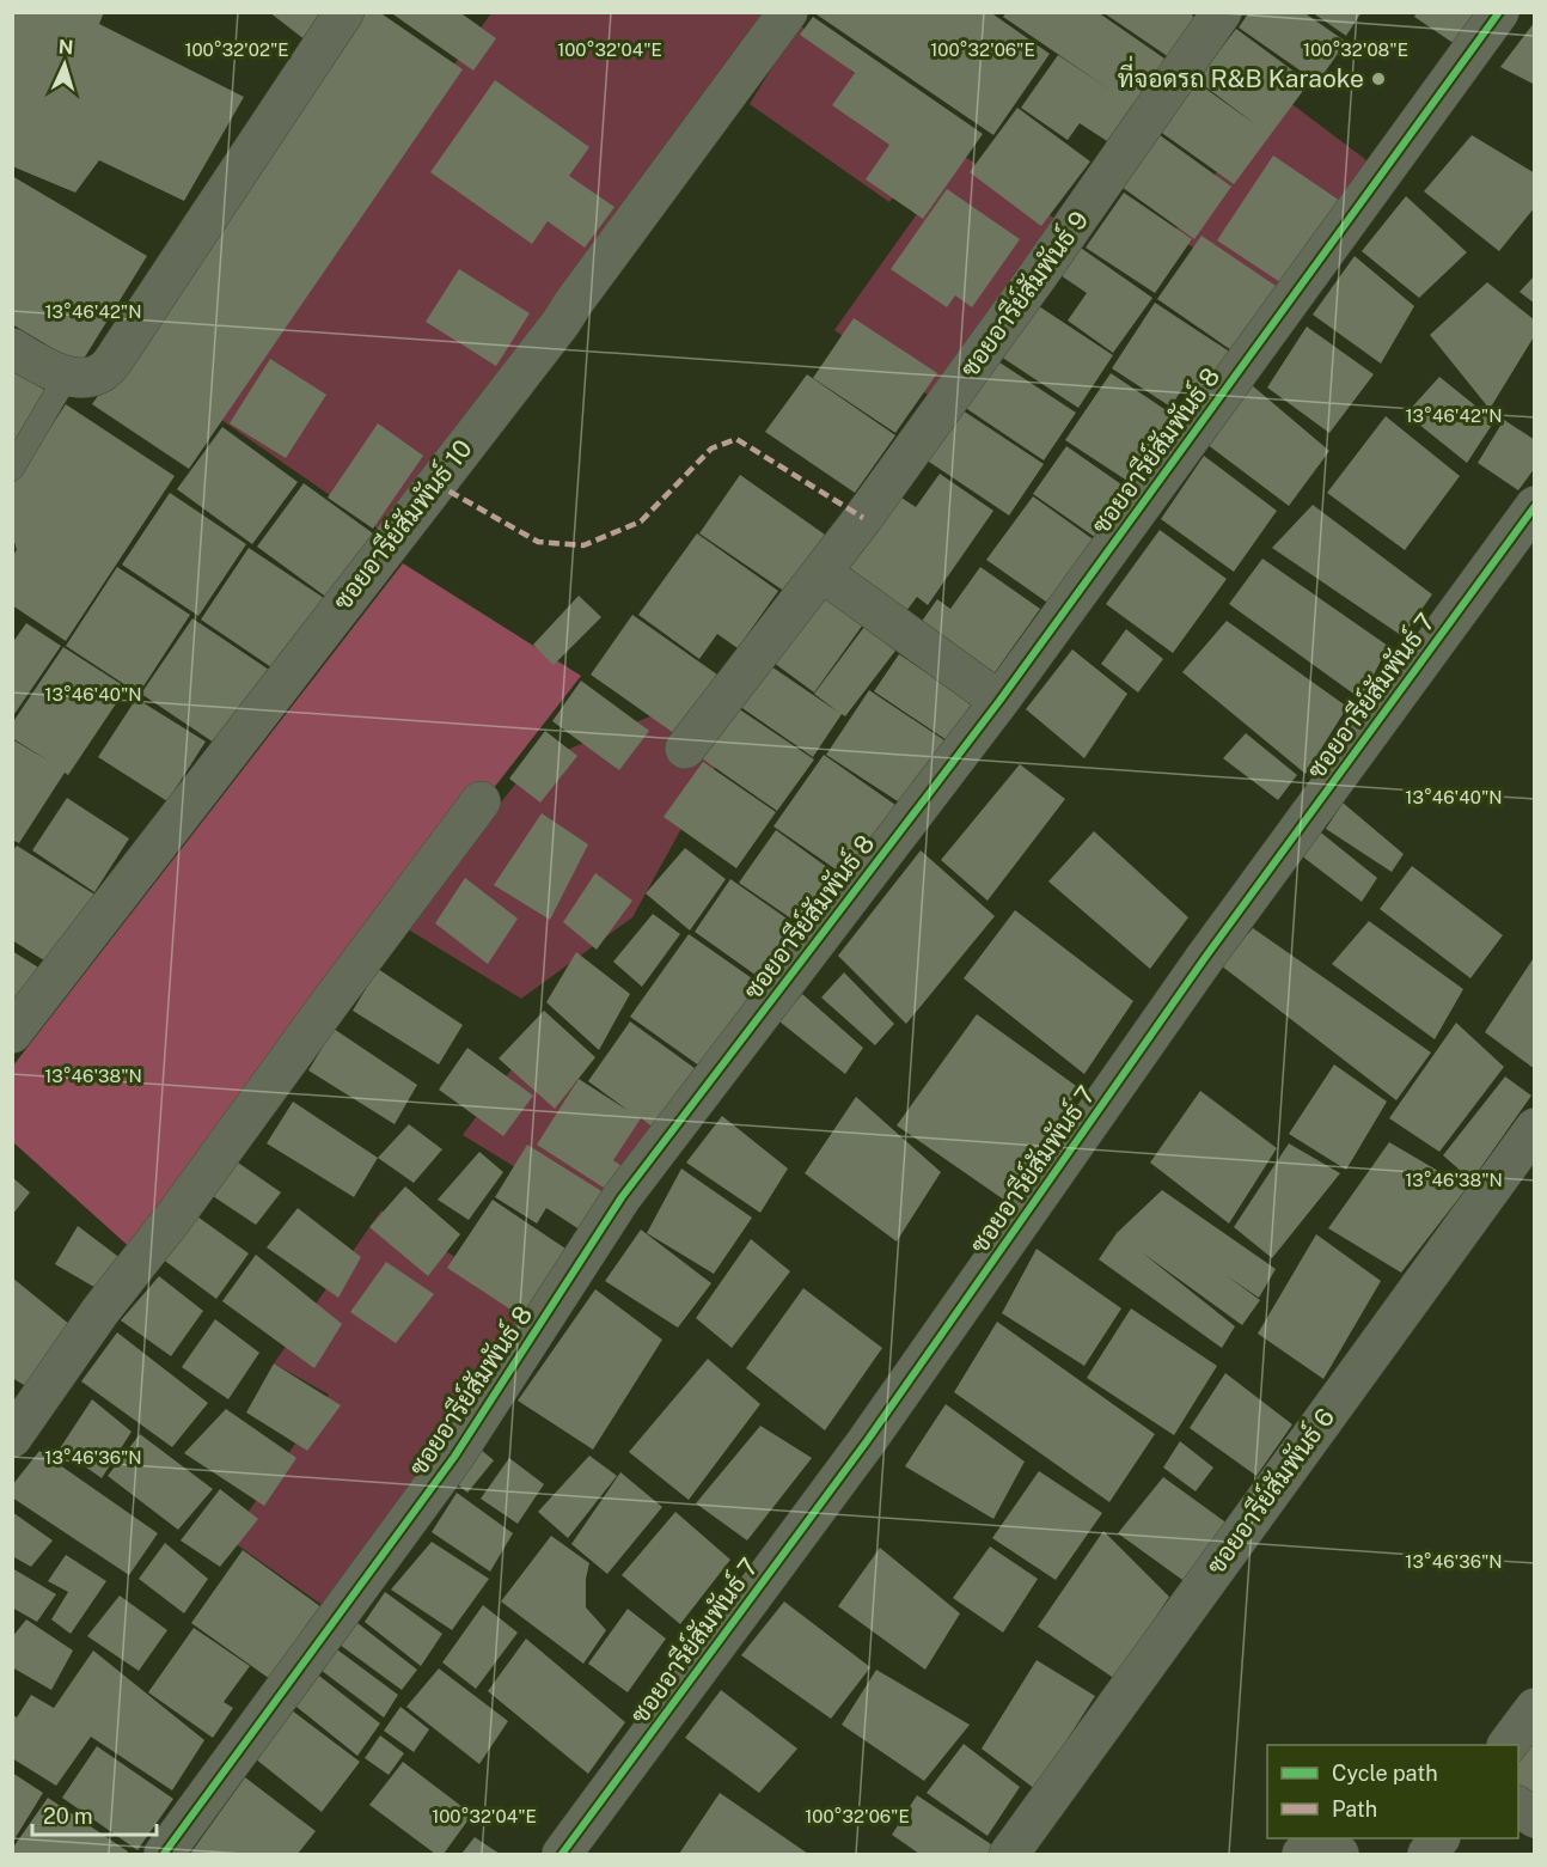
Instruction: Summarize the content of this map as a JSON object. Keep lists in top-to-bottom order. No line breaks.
{"streets":{"street":["ซอยอารีย์สัมพันธ์ 9","ซอยอารีย์สัมพันธ์ 8","ซอยอารีย์สัมพันธ์ 10","ซอยอารีย์สัมพันธ์ 7","ซอยอารีย์สัมพันธ์ 6"]},"places":["ที่จอดรถ R&B Karaoke"],"legend":["Cycle path","Path"],"scale_bar":"20 m","north":"top","coordinates":["100°32'02\"E","100°32'04\"E","100°32'06\"E","100°32'08\"E","13°46'42\"N","13°46'40\"N","13°46'38\"N","13°46'36\"N"]}
